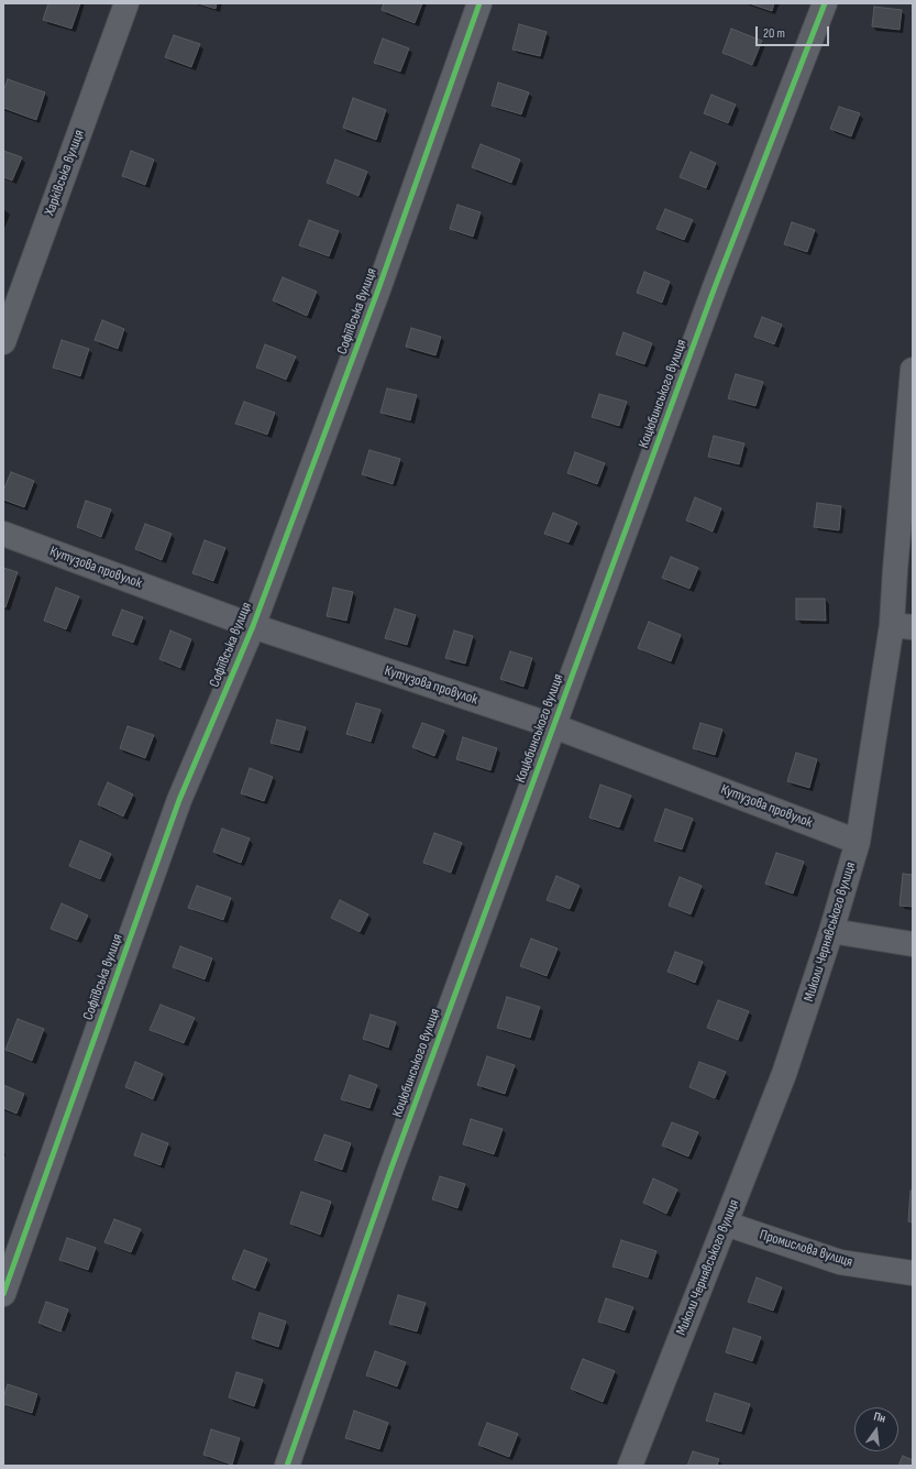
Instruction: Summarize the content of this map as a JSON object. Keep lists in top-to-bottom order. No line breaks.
{"streets":{"street":["Харківська вулиця","Софіївська вулиця","Коцюбинського вулиця","Кутузова провулок","Миколи Чернявського вулиця","Промислова вулиця"]},"crossings":[["Софіївська вулиця","Кутузова провулок"],["Коцюбинського вулиця","Кутузова провулок"],["Кутузова провулок","Миколи Чернявського вулиця"],["Миколи Чернявського вулиця","Промислова вулиця"]],"scale_bar":"20 m","north":"top"}
